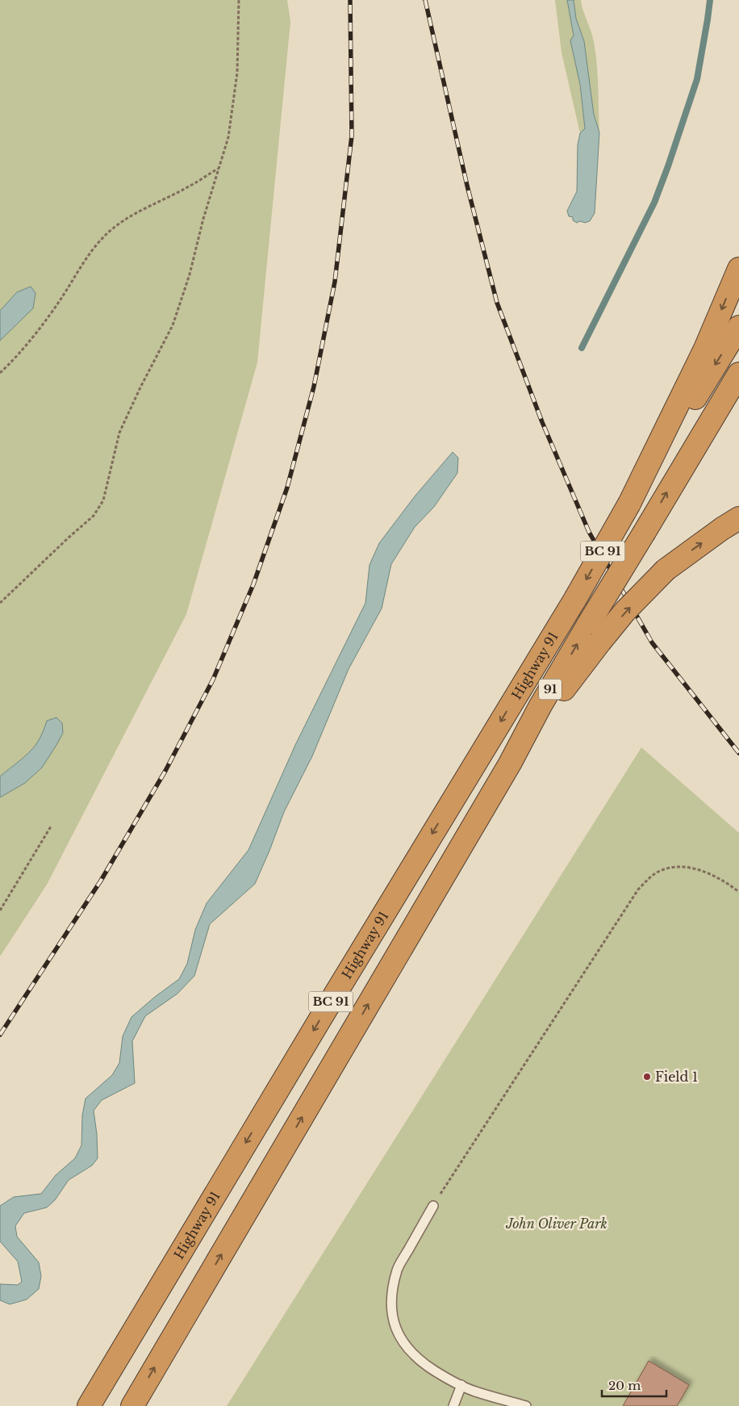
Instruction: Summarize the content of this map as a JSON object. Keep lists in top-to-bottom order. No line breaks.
{"streets":{"highway":["BC 91","Highway 91","91"]},"crossings":[["BC 91","91"]],"parks":["John Oliver Park"],"places":["Field 1"],"scale_bar":"20 m"}
